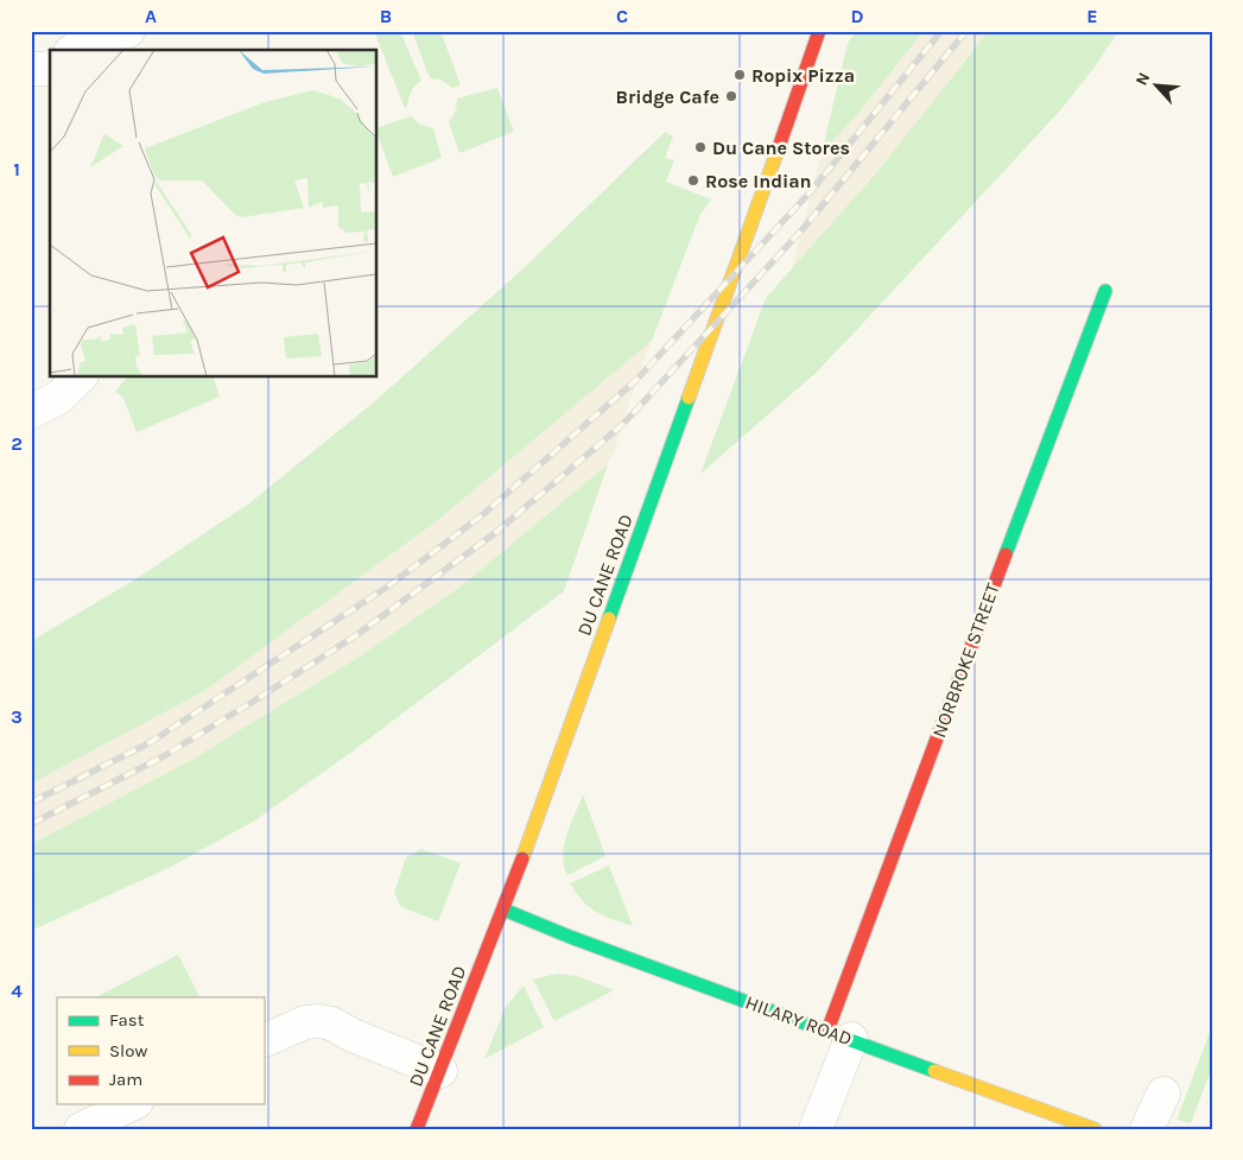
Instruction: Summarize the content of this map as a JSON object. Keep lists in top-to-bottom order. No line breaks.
{"streets":{"street":["DU CANE ROAD","NORBROKE STREET","HILARY ROAD"]},"crossings":[["DU CANE ROAD","HILARY ROAD"],["NORBROKE STREET","HILARY ROAD"]],"places":["Ropix Pizza","Bridge Cafe","Du Cane Stores","Rose Indian"],"legend":["Fast","Slow","Jam"],"north":"top left","grid":{"columns":["A","B","C","D","E"],"rows":["1","2","3","4"]}}
